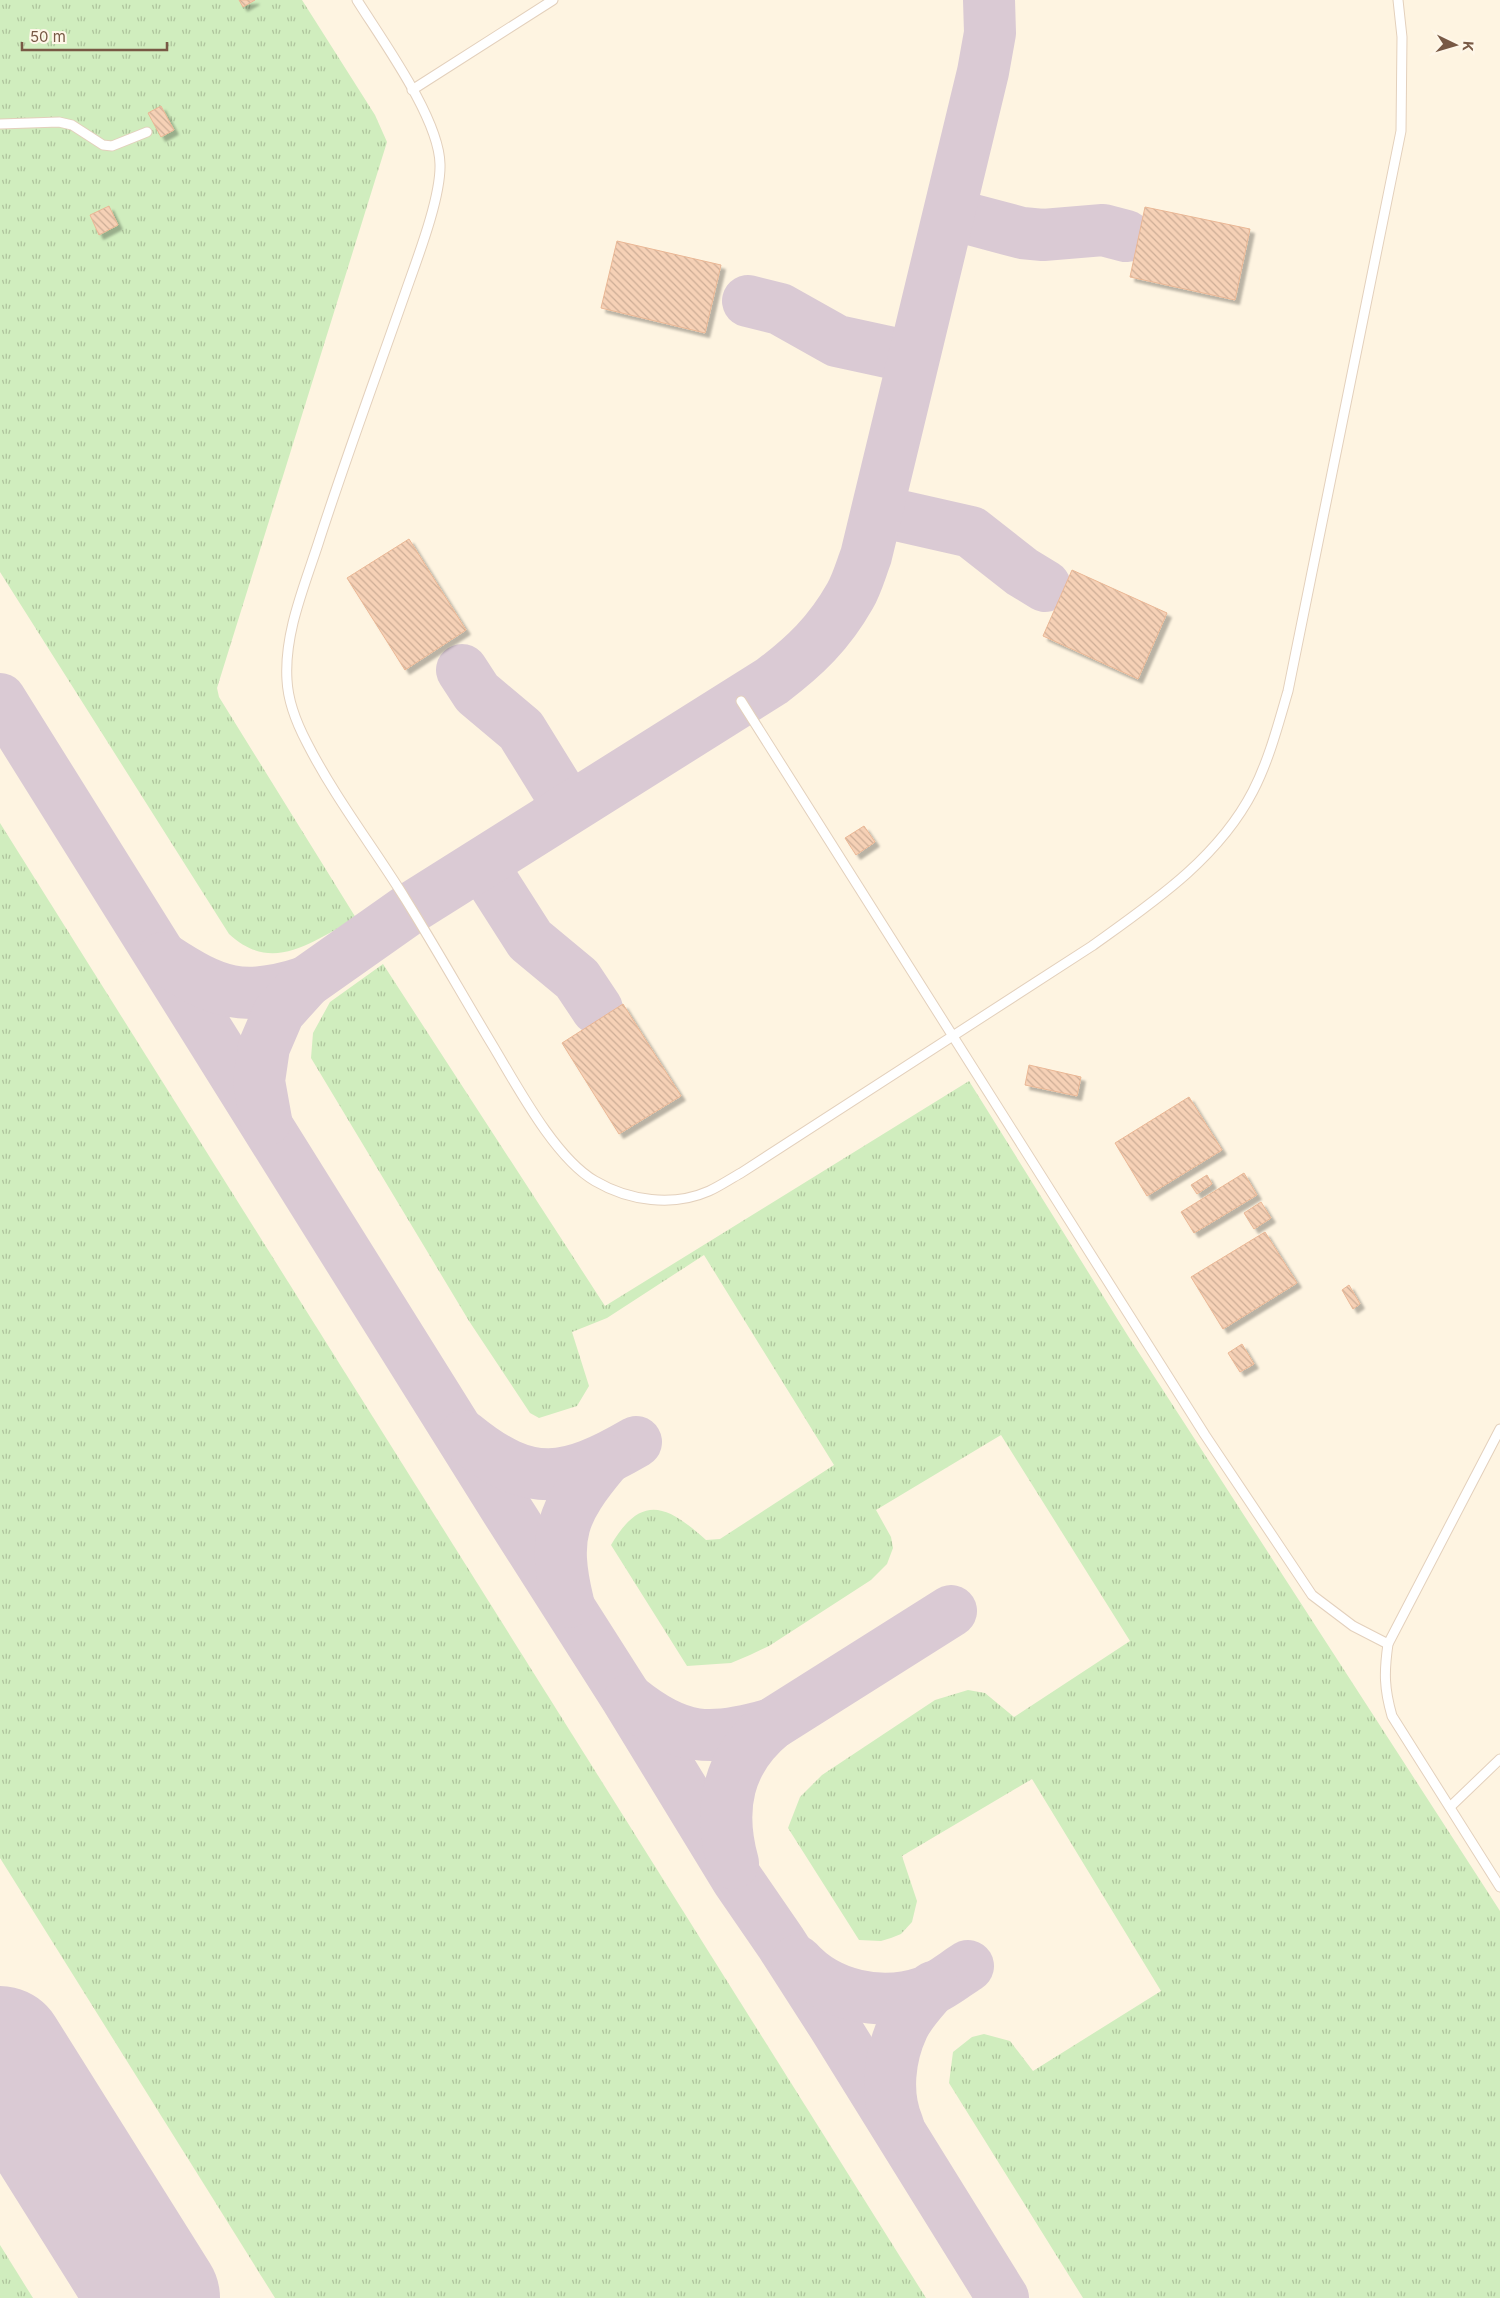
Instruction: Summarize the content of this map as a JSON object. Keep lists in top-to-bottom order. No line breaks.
{"scale_bar":"50 m","north":"right"}
